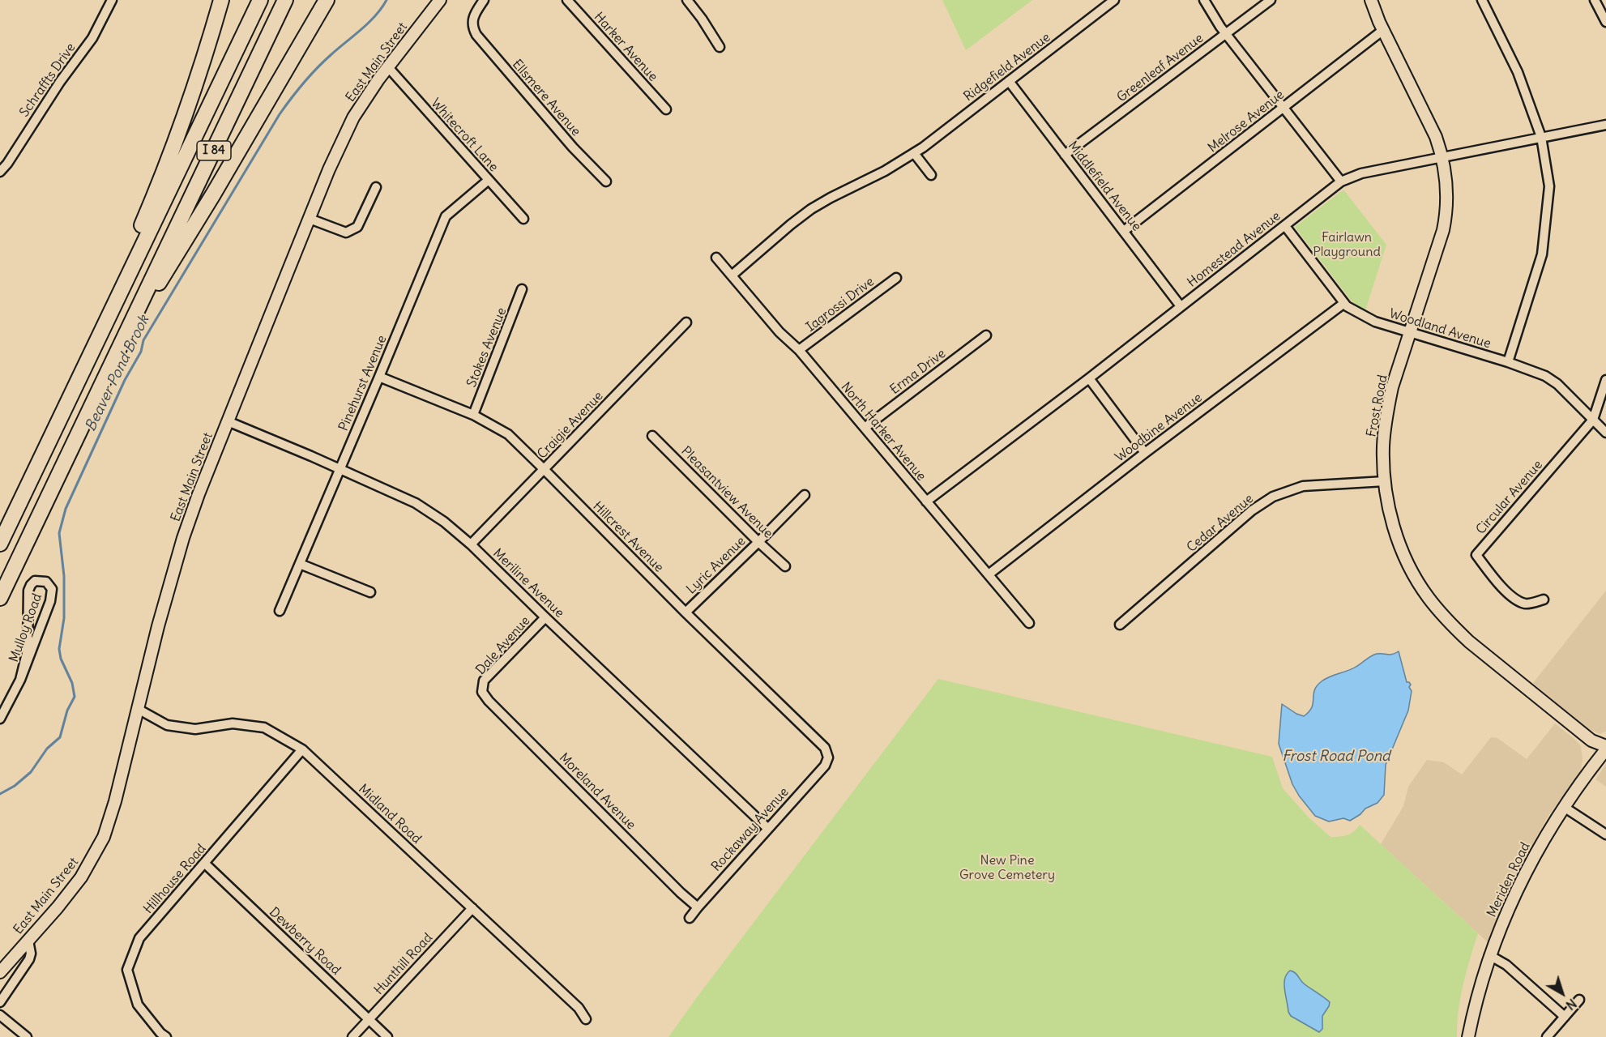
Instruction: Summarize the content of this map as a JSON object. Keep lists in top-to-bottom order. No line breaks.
{"streets":{"highway":["I 84"],"main road":["East Main Street","Frost Road","Meriden Road"],"street":["Harker Avenue","Ridgefield Avenue","Greenleaf Avenue","Schraffts Drive","Ellsmere Avenue","Melrose Avenue","Whitecroft Lane","Middlefield Avenue","Homestead Avenue","Iagrossi Drive","Woodland Avenue","Stokes Avenue","Erma Drive","Pinehurst Avenue","Craigie Avenue","Woodbine Avenue","North Harker Avenue","Pleasantview Avenue","Circular Avenue","Cedar Avenue","Hillcrest Avenue","Lyric Avenue","Meriline Avenue","Mulloy Road","Dale Avenue","Moreland Avenue","Midland Road","Rockaway Avenue","Hillhouse Road","Dewberry Road","Hunthill Road"]},"crossings":[["East Main Street","Whitecroft Lane"],["East Main Street","Meriline Avenue"],["East Main Street","Midland Road"],["Ridgefield Avenue","Middlefield Avenue"],["Ridgefield Avenue","North Harker Avenue"],["Greenleaf Avenue","Middlefield Avenue"],["Melrose Avenue","Middlefield Avenue"],["Melrose Avenue","Frost Road"],["Whitecroft Lane","Pinehurst Avenue"],["Middlefield Avenue","Homestead Avenue"],["Homestead Avenue","Woodland Avenue"],["Homestead Avenue","Frost Road"],["Homestead Avenue","North Harker Avenue"],["Iagrossi Drive","North Harker Avenue"],["Woodland Avenue","Frost Road"],["Woodland Avenue","Woodbine Avenue"],["Woodland Avenue","Circular Avenue"],["Stokes Avenue","Hillcrest Avenue"],["Erma Drive","North Harker Avenue"],["Pinehurst Avenue","Hillcrest Avenue"],["Pinehurst Avenue","Meriline Avenue"],["Frost Road","Cedar Avenue"],["Frost Road","Meriden Road"],["Craigie Avenue","Hillcrest Avenue"],["Craigie Avenue","Meriline Avenue"],["Woodbine Avenue","North Harker Avenue"],["Pleasantview Avenue","Lyric Avenue"],["Hillcrest Avenue","Lyric Avenue"],["Hillcrest Avenue","Rockaway Avenue"],["Meriline Avenue","Dale Avenue"],["Meriline Avenue","Rockaway Avenue"],["Dale Avenue","Moreland Avenue"],["Moreland Avenue","Rockaway Avenue"],["Midland Road","Hillhouse Road"],["Midland Road","Hunthill Road"],["Hillhouse Road","Dewberry Road"],["Dewberry Road","Hunthill Road"]],"water":["Beaver Pond Brook","Frost Road Pond"],"parks":["Fairlawn Playground","New Pine Grove Cemetery"],"north":"bottom right"}
